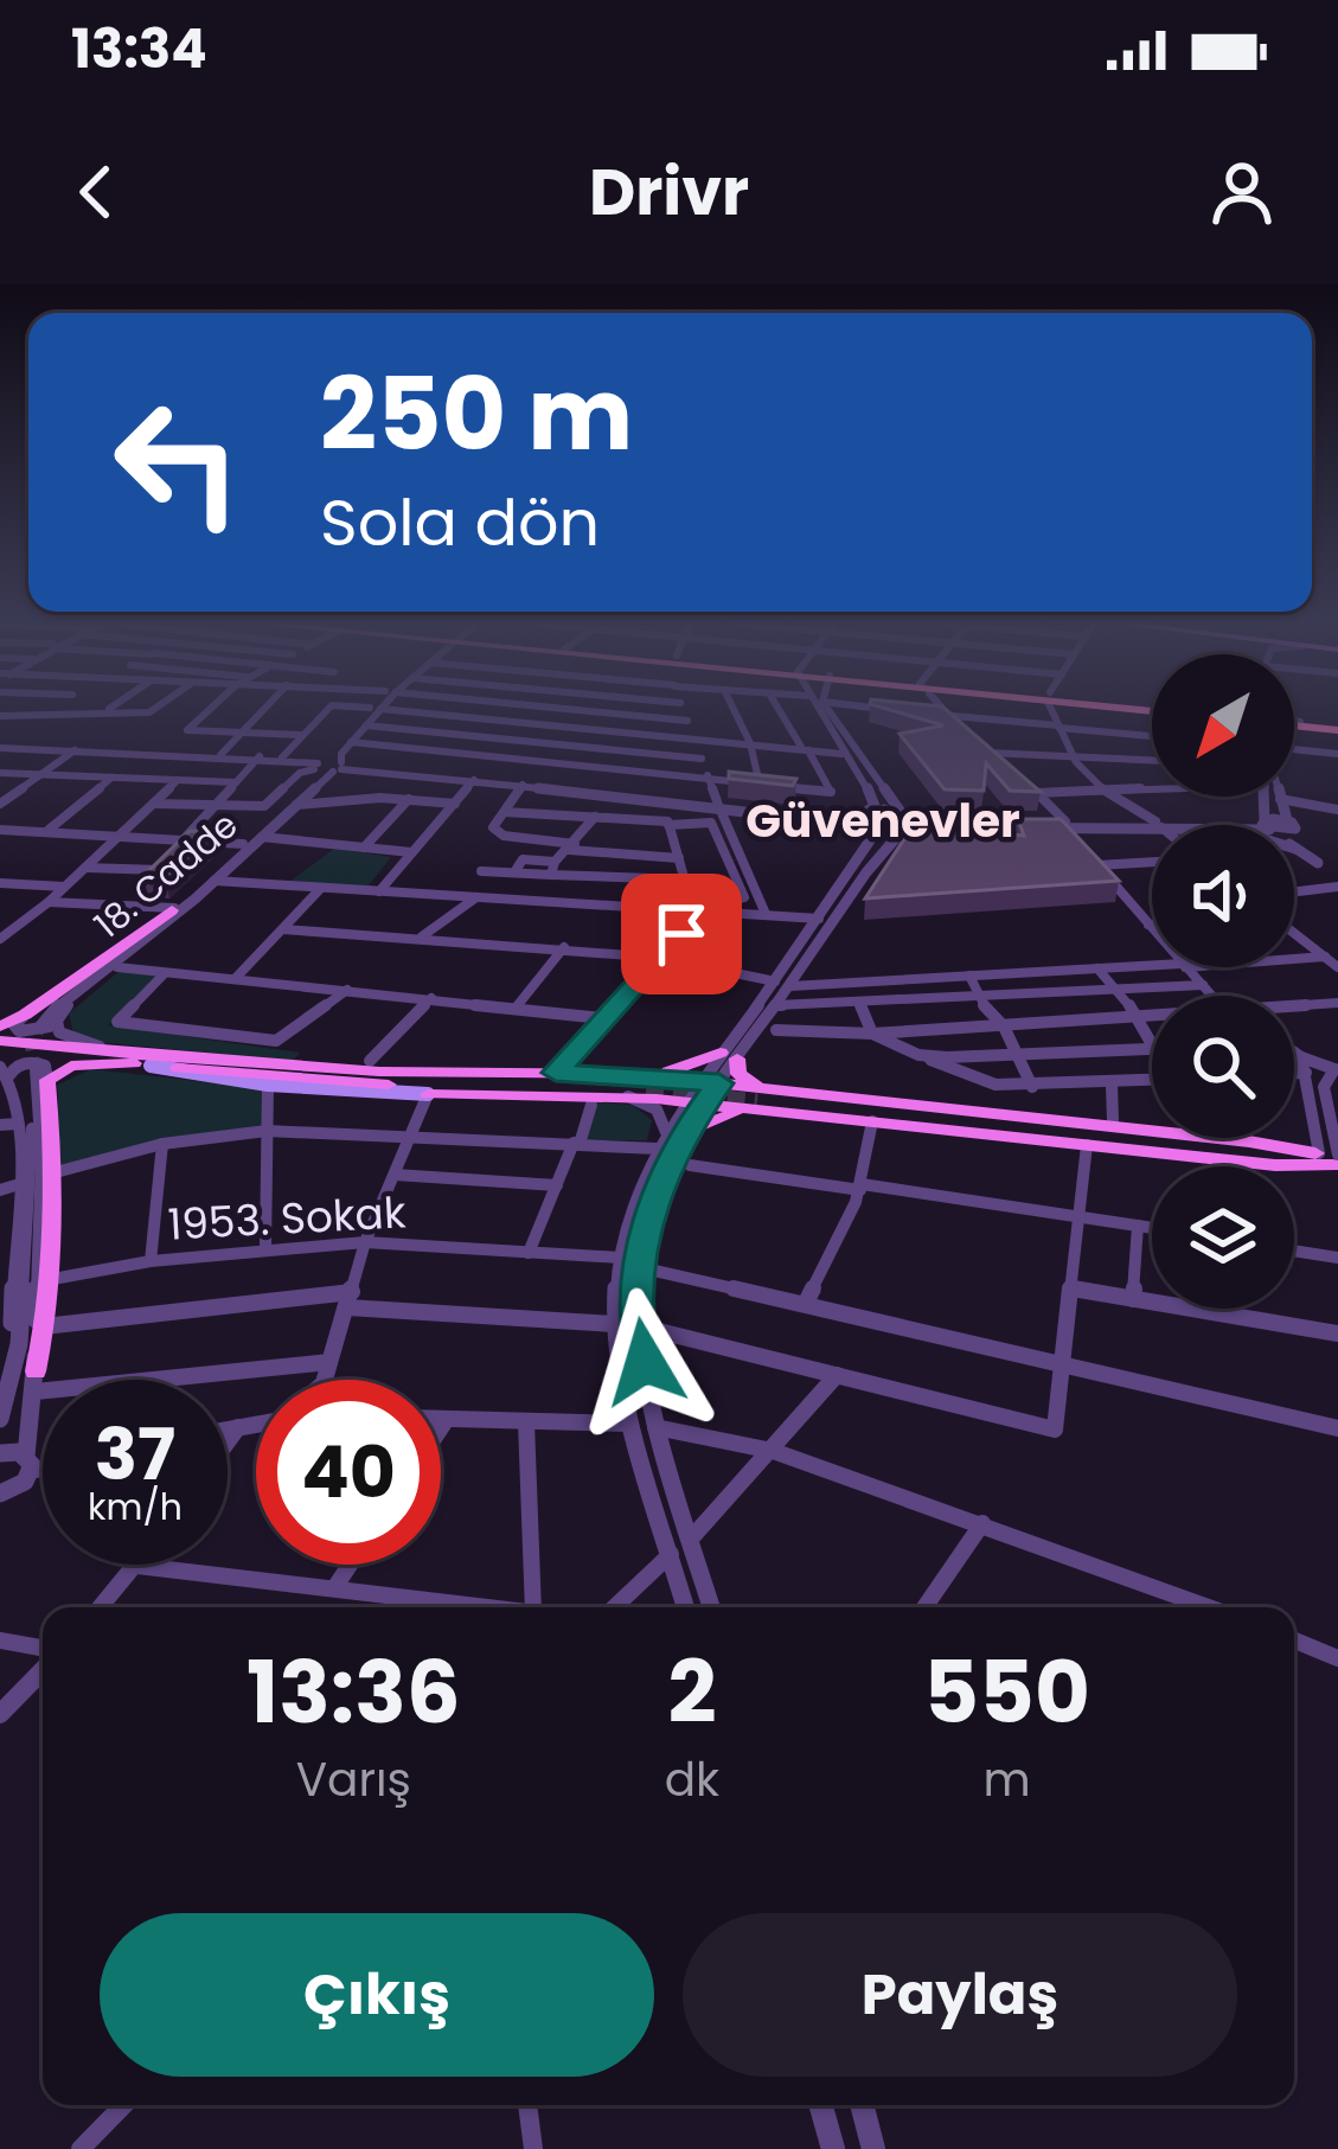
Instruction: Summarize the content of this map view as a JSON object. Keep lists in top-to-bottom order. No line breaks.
{"streets":{"street":["18. Cadde","1953. Sokak"]},"districts":["Güvenevler"],"north":"bottom left","page":{"status":"13:34","header":"Drivr","turn":["250 m","Sola dön"],"speed":"37 km/h","limit":"40","eta":["13:36","Varış","2","dk","550","m"],"buttons":["Çıkış","Paylaş"]}}
